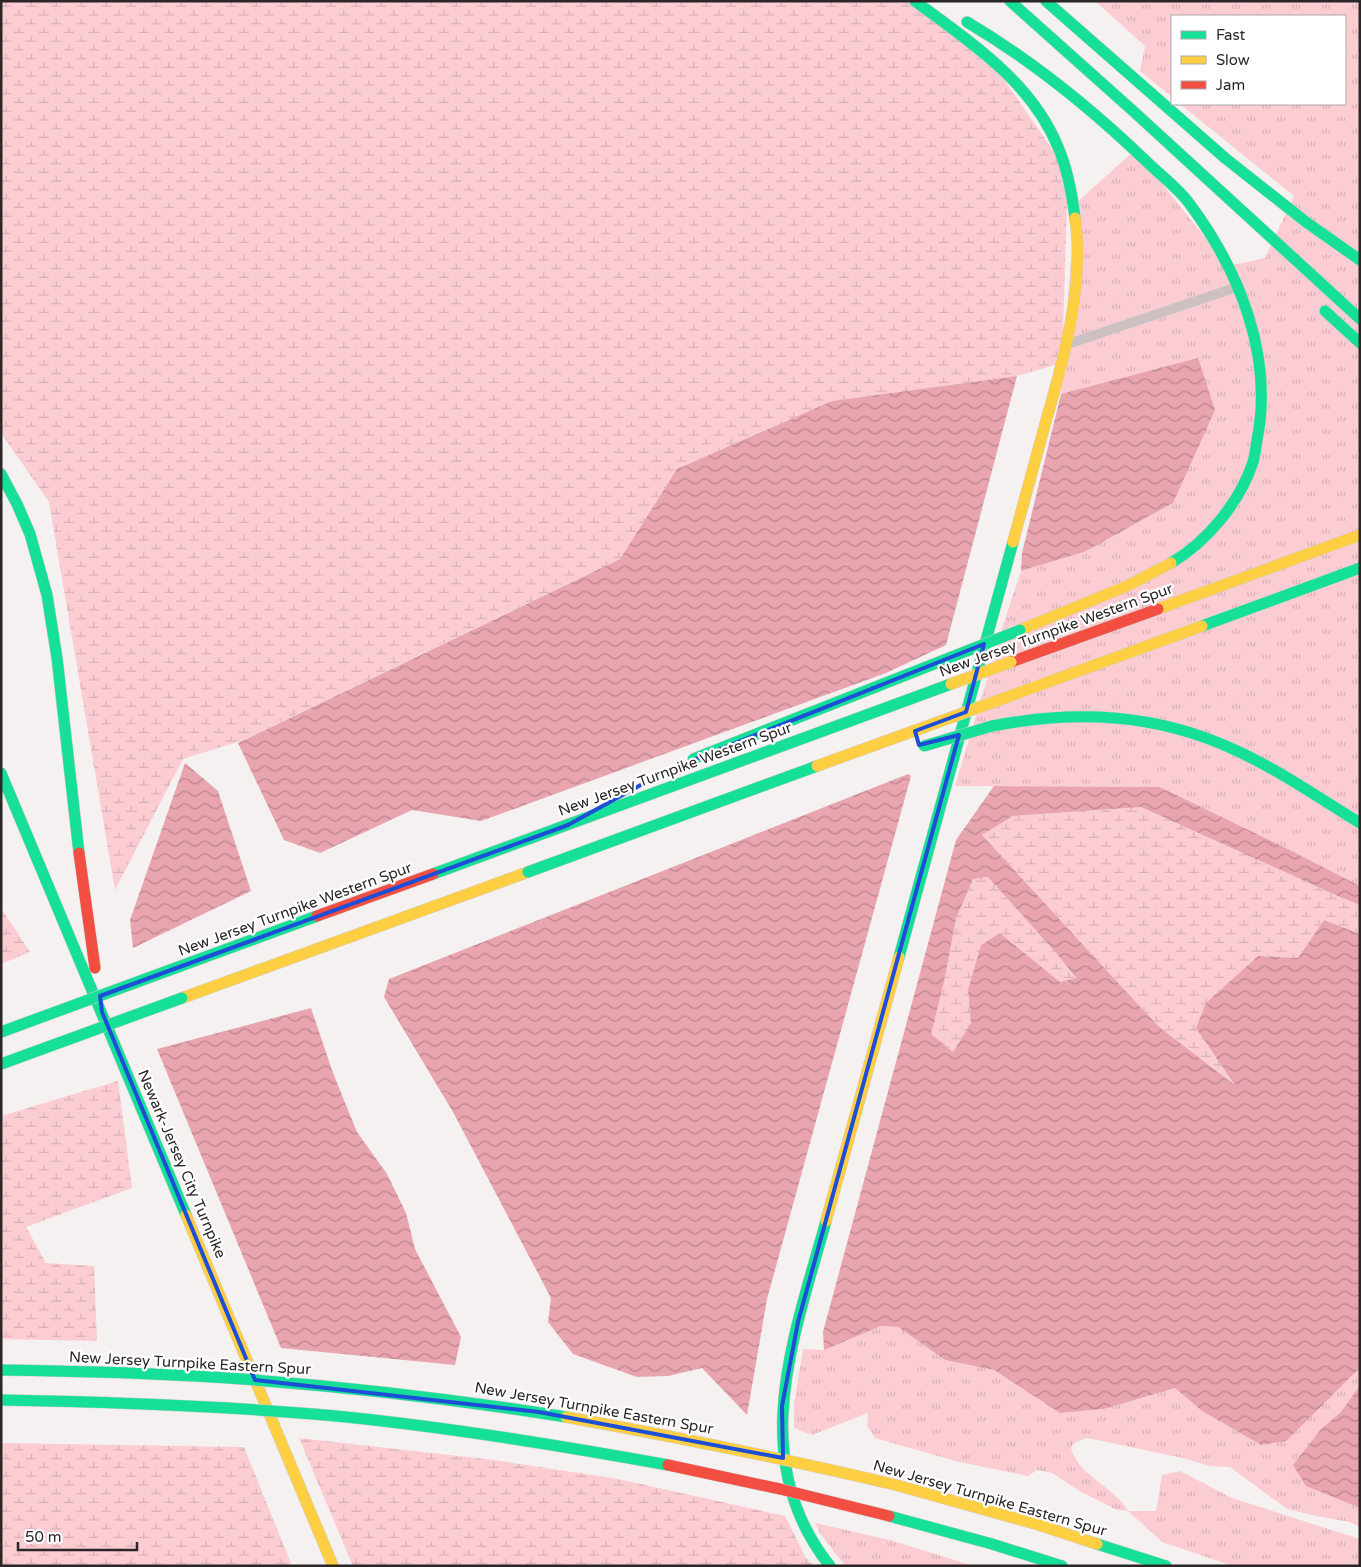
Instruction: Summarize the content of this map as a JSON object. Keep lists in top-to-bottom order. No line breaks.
{"streets":{"highway":["New Jersey Turnpike Western Spur","Newark-Jersey City Turnpike","New Jersey Turnpike Eastern Spur"]},"legend":["Fast","Slow","Jam"],"scale_bar":"50 m"}
